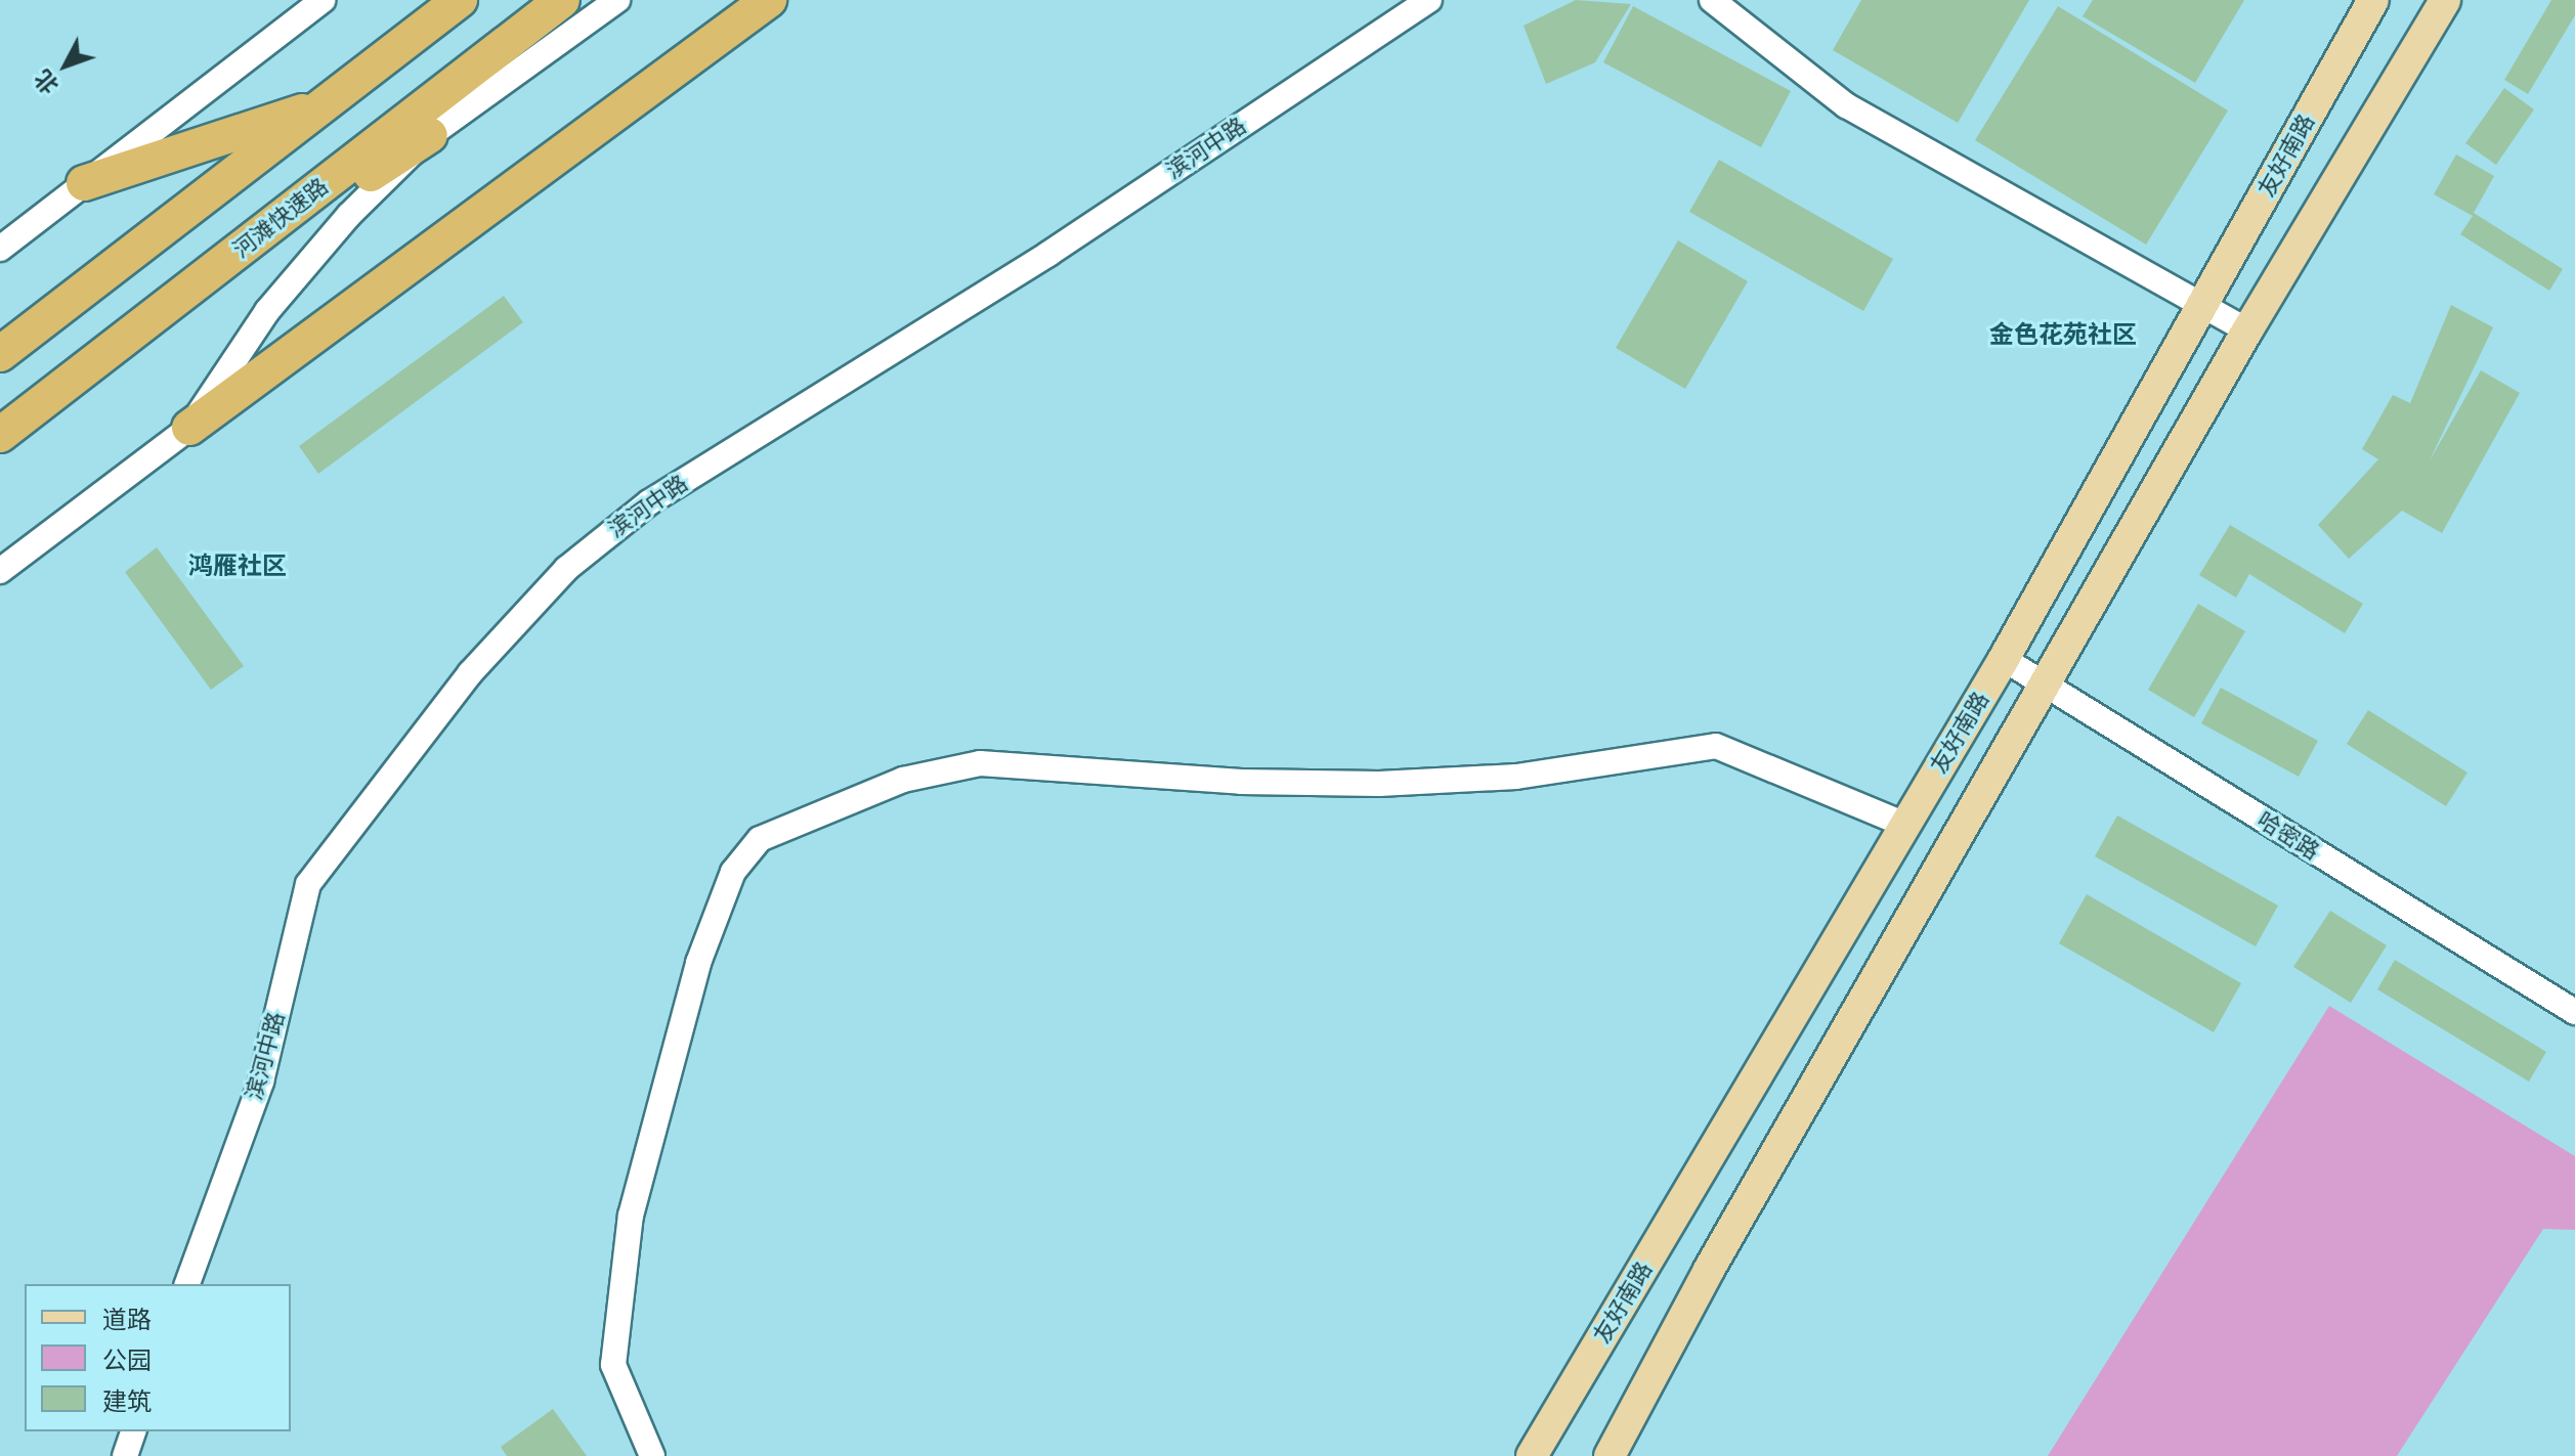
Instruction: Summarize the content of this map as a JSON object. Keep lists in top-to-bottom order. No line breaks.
{"streets":{"highway":["河滩快速路"],"main road":["友好南路"],"street":["滨河中路","哈密路"]},"crossings":[["友好南路","哈密路"]],"districts":["金色花苑社区","鸿雁社区"],"legend":["道路","公园","建筑"],"north":"bottom left"}
